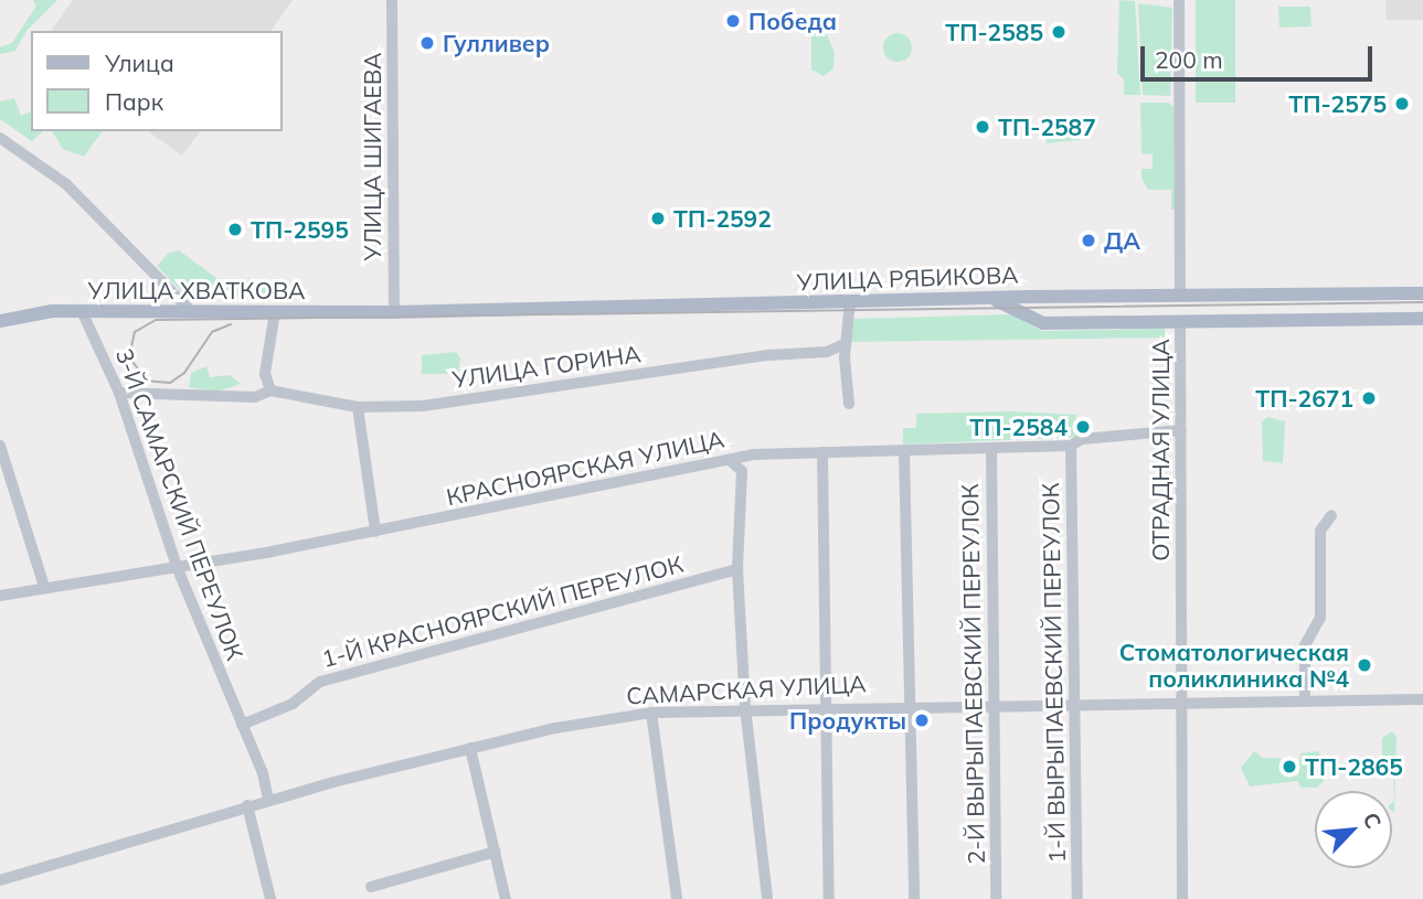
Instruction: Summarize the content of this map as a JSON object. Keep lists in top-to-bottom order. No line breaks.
{"streets":{"main road":["УЛИЦА РЯБИКОВА","УЛИЦА ХВАТКОВА","ОТРАДНАЯ УЛИЦА"],"street":["УЛИЦА ШИГАЕВА","УЛИЦА ГОРИНА","КРАСНОЯРСКАЯ УЛИЦА","3-Й САМАРСКИЙ ПЕРЕУЛОК","1-Й КРАСНОЯРСКИЙ ПЕРЕУЛОК","1-Й ВЫРЫПАЕВСКИЙ ПЕРЕУЛОК","2-Й ВЫРЫПАЕВСКИЙ ПЕРЕУЛОК","САМАРСКАЯ УЛИЦА"]},"crossings":[["УЛИЦА ШИГАЕВА","УЛИЦА РЯБИКОВА"],["УЛИЦА ШИГАЕВА","УЛИЦА ХВАТКОВА"],["УЛИЦА РЯБИКОВА","УЛИЦА ХВАТКОВА"],["УЛИЦА РЯБИКОВА","ОТРАДНАЯ УЛИЦА"],["УЛИЦА ХВАТКОВА","3-Й САМАРСКИЙ ПЕРЕУЛОК"],["ОТРАДНАЯ УЛИЦА","КРАСНОЯРСКАЯ УЛИЦА"],["ОТРАДНАЯ УЛИЦА","САМАРСКАЯ УЛИЦА"],["КРАСНОЯРСКАЯ УЛИЦА","3-Й САМАРСКИЙ ПЕРЕУЛОК"],["КРАСНОЯРСКАЯ УЛИЦА","1-Й ВЫРЫПАЕВСКИЙ ПЕРЕУЛОК"],["КРАСНОЯРСКАЯ УЛИЦА","2-Й ВЫРЫПАЕВСКИЙ ПЕРЕУЛОК"],["3-Й САМАРСКИЙ ПЕРЕУЛОК","1-Й КРАСНОЯРСКИЙ ПЕРЕУЛОК"],["3-Й САМАРСКИЙ ПЕРЕУЛОК","САМАРСКАЯ УЛИЦА"],["1-Й ВЫРЫПАЕВСКИЙ ПЕРЕУЛОК","САМАРСКАЯ УЛИЦА"],["2-Й ВЫРЫПАЕВСКИЙ ПЕРЕУЛОК","САМАРСКАЯ УЛИЦА"]],"places":["Победа","ТП-2585","Гулливер","ТП-2575","ТП-2587","ТП-2592","ТП-2595","ДА","ТП-2671","ТП-2584","Стоматологическая поликлиника №4","Продукты","ТП-2865"],"legend":["Улица","Парк"],"scale_bar":"200 m","north":"top right"}
